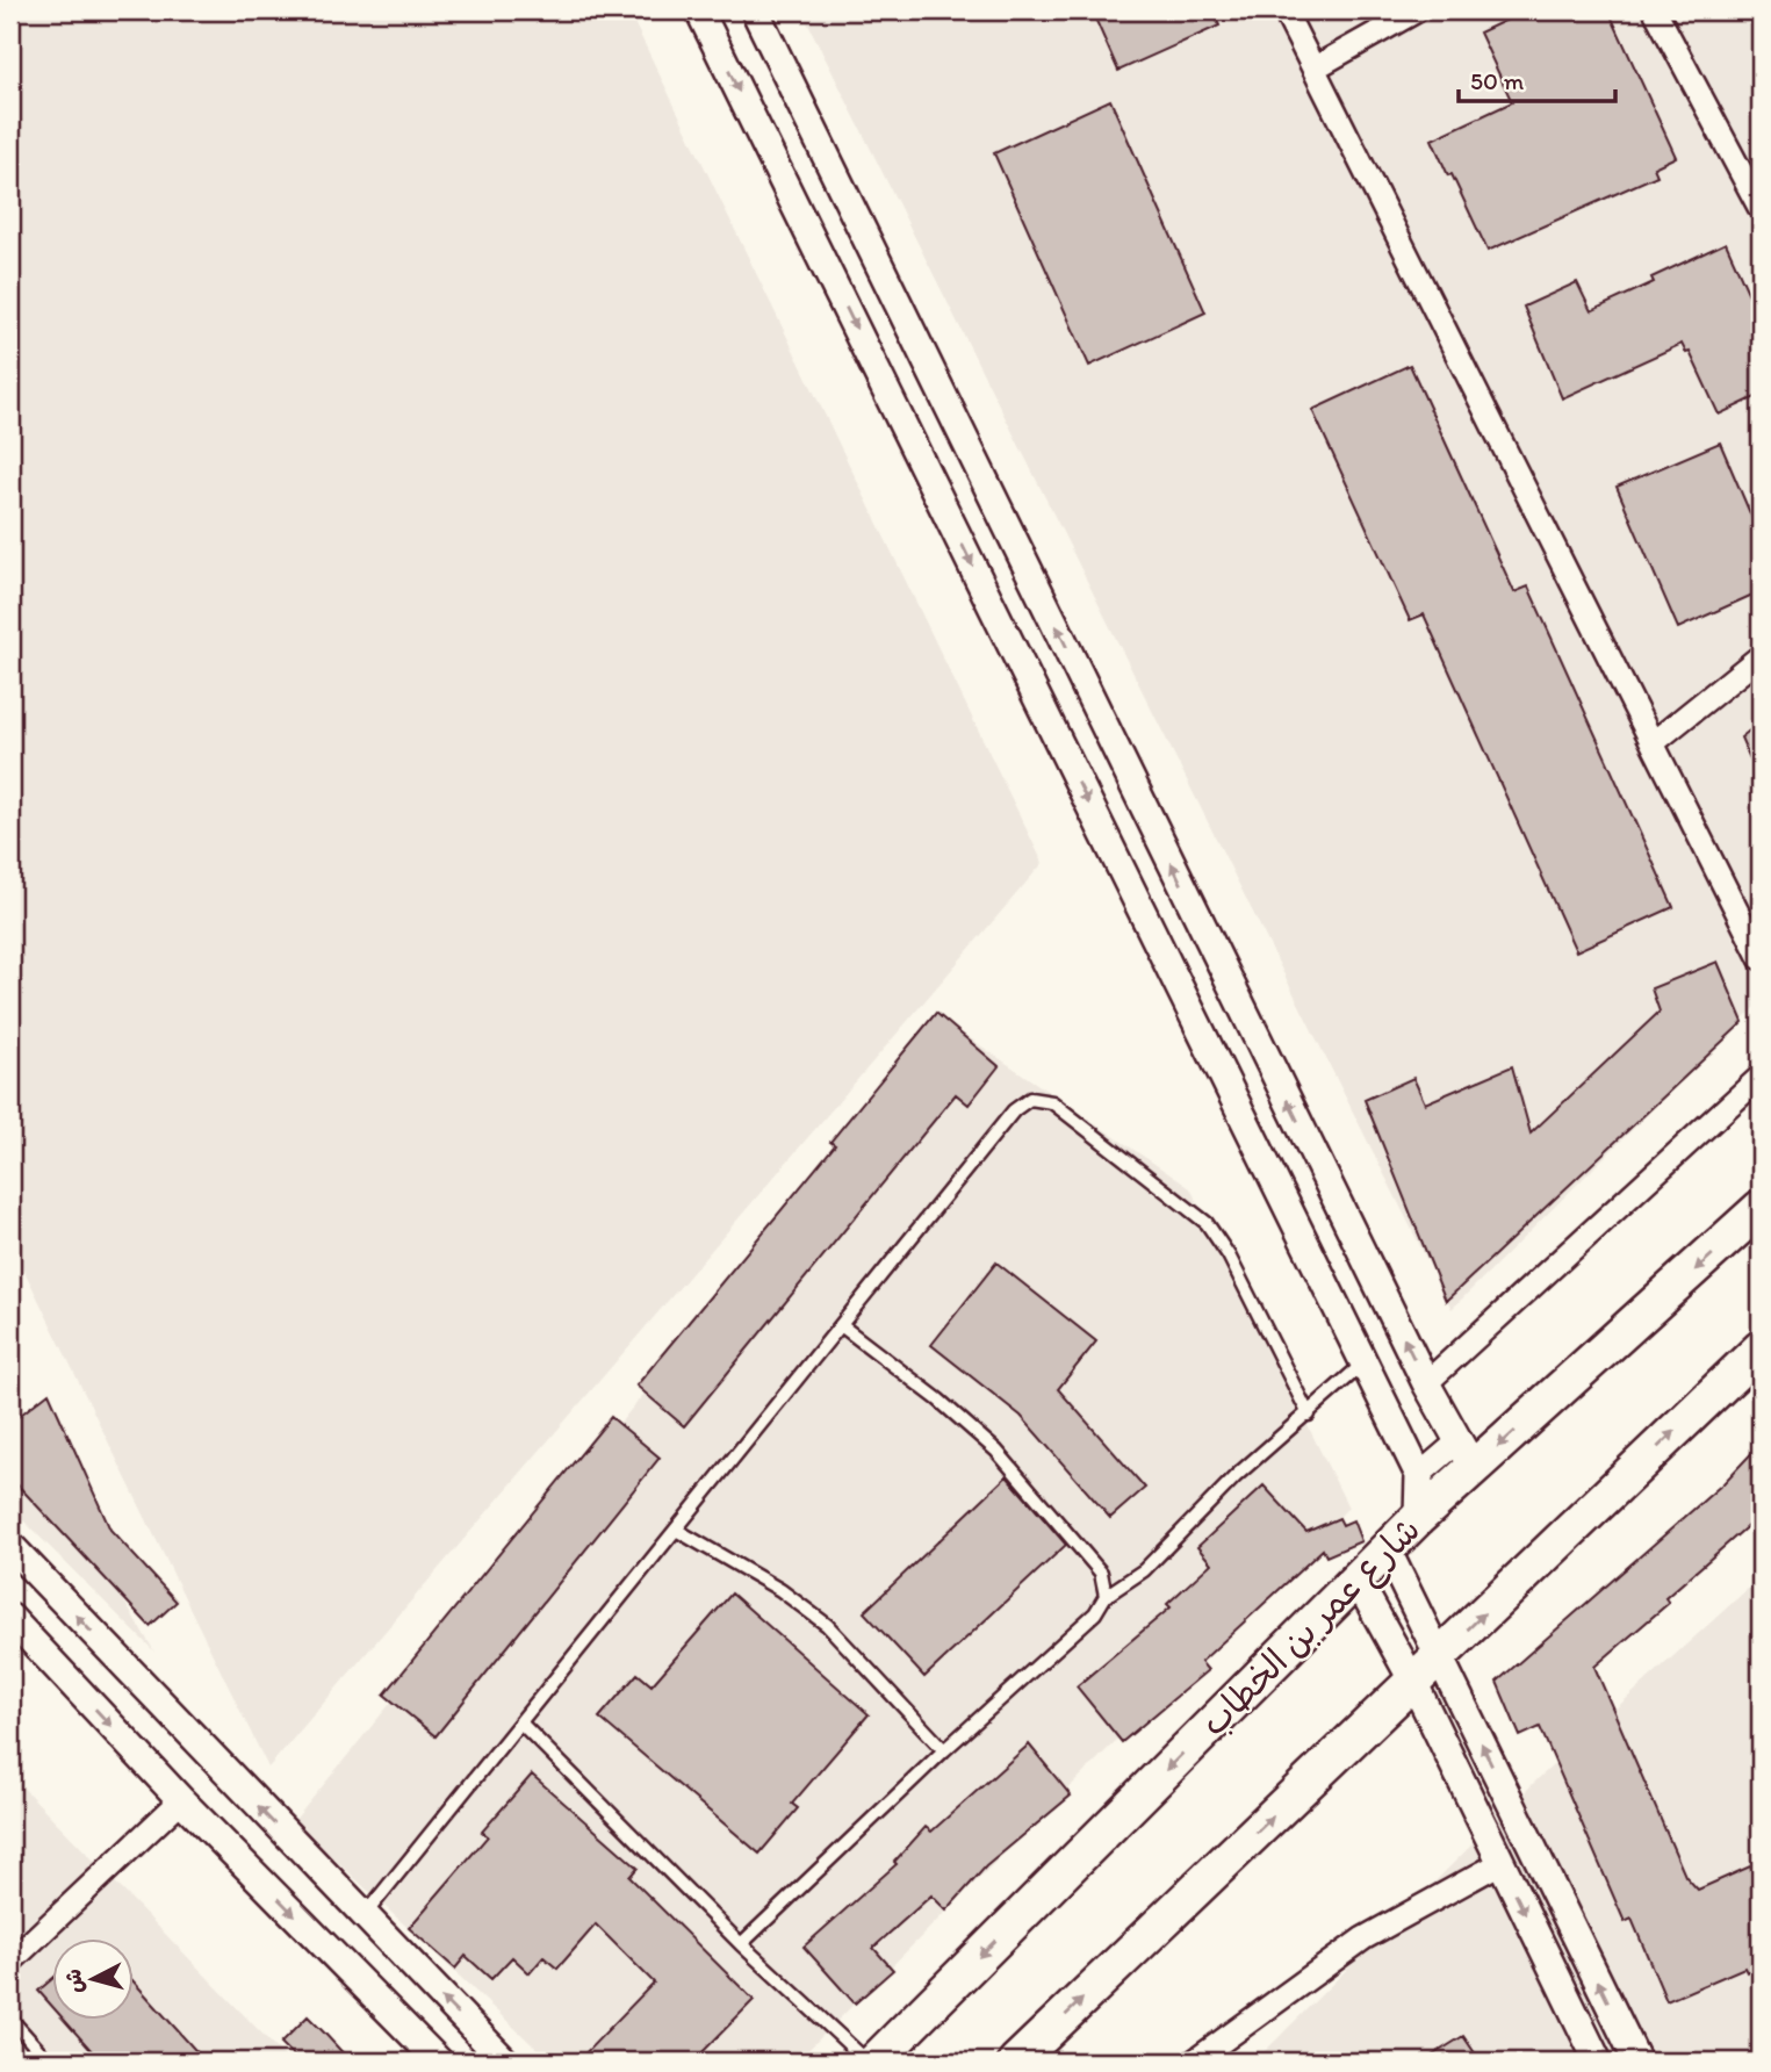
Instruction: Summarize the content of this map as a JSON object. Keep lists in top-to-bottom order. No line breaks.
{"streets":{"main road":["شارع عمر بن الخطاب"]},"scale_bar":"50 m","north":"left"}
